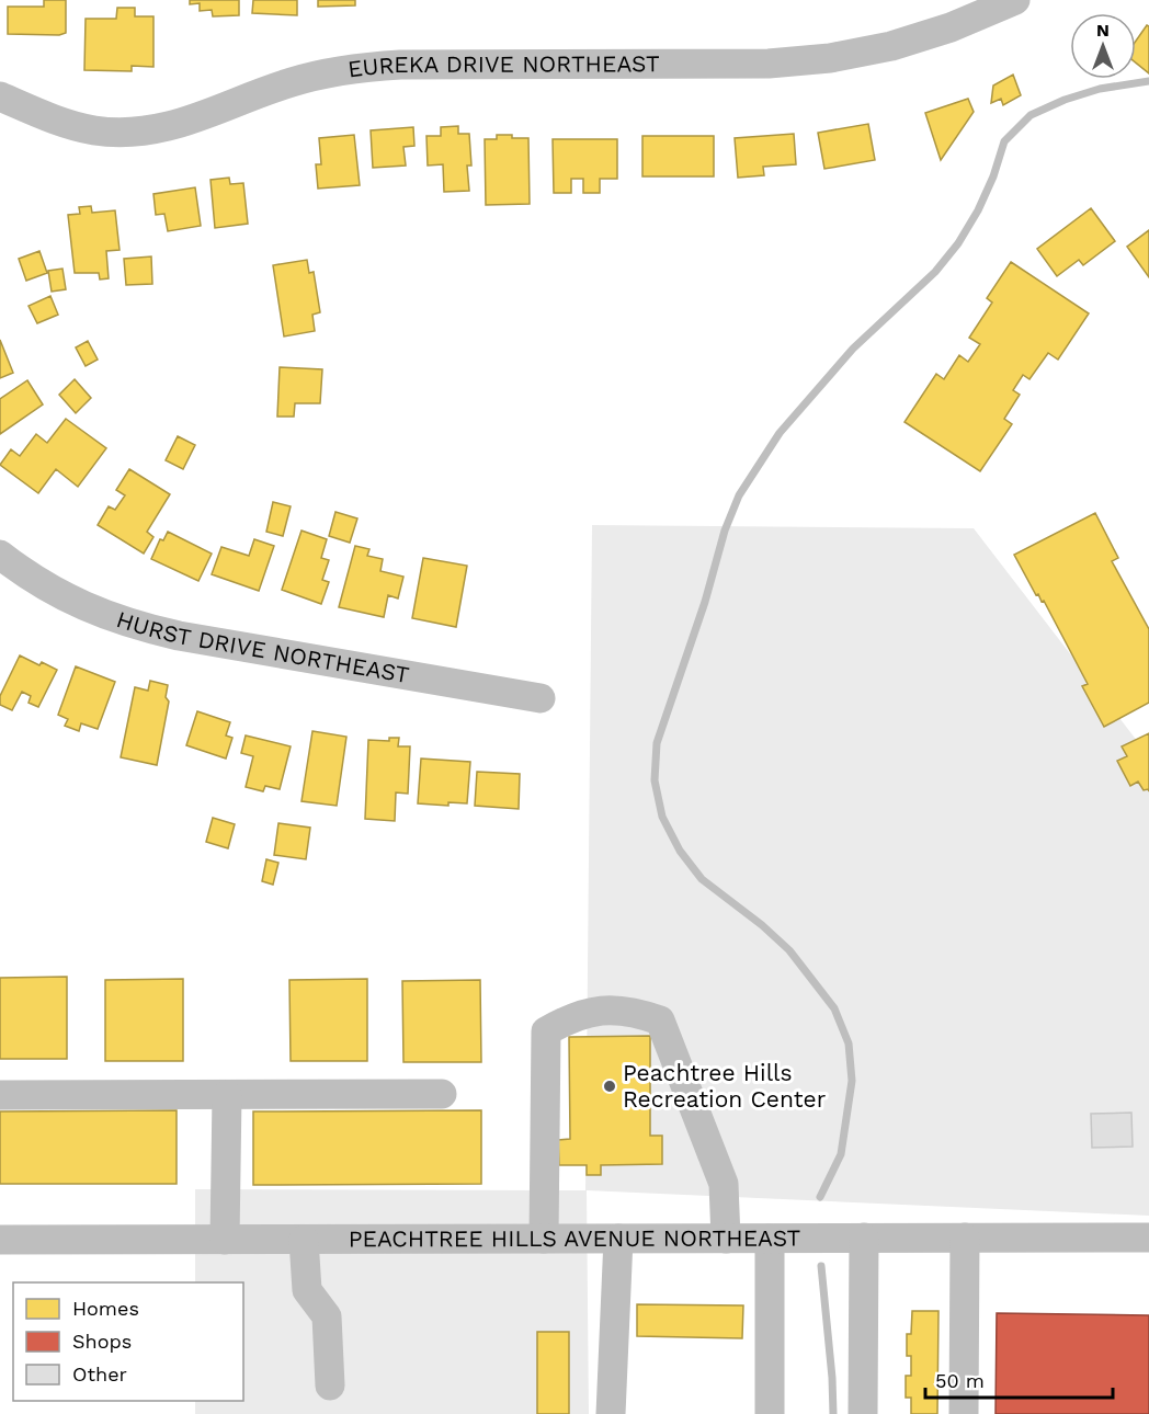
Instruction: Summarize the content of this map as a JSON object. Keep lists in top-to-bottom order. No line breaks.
{"streets":{"street":["EUREKA DRIVE NORTHEAST","HURST DRIVE NORTHEAST","PEACHTREE HILLS AVENUE NORTHEAST"]},"places":["Peachtree Hills Recreation Center"],"legend":["Homes","Shops","Other"],"scale_bar":"50 m","north":"top"}
